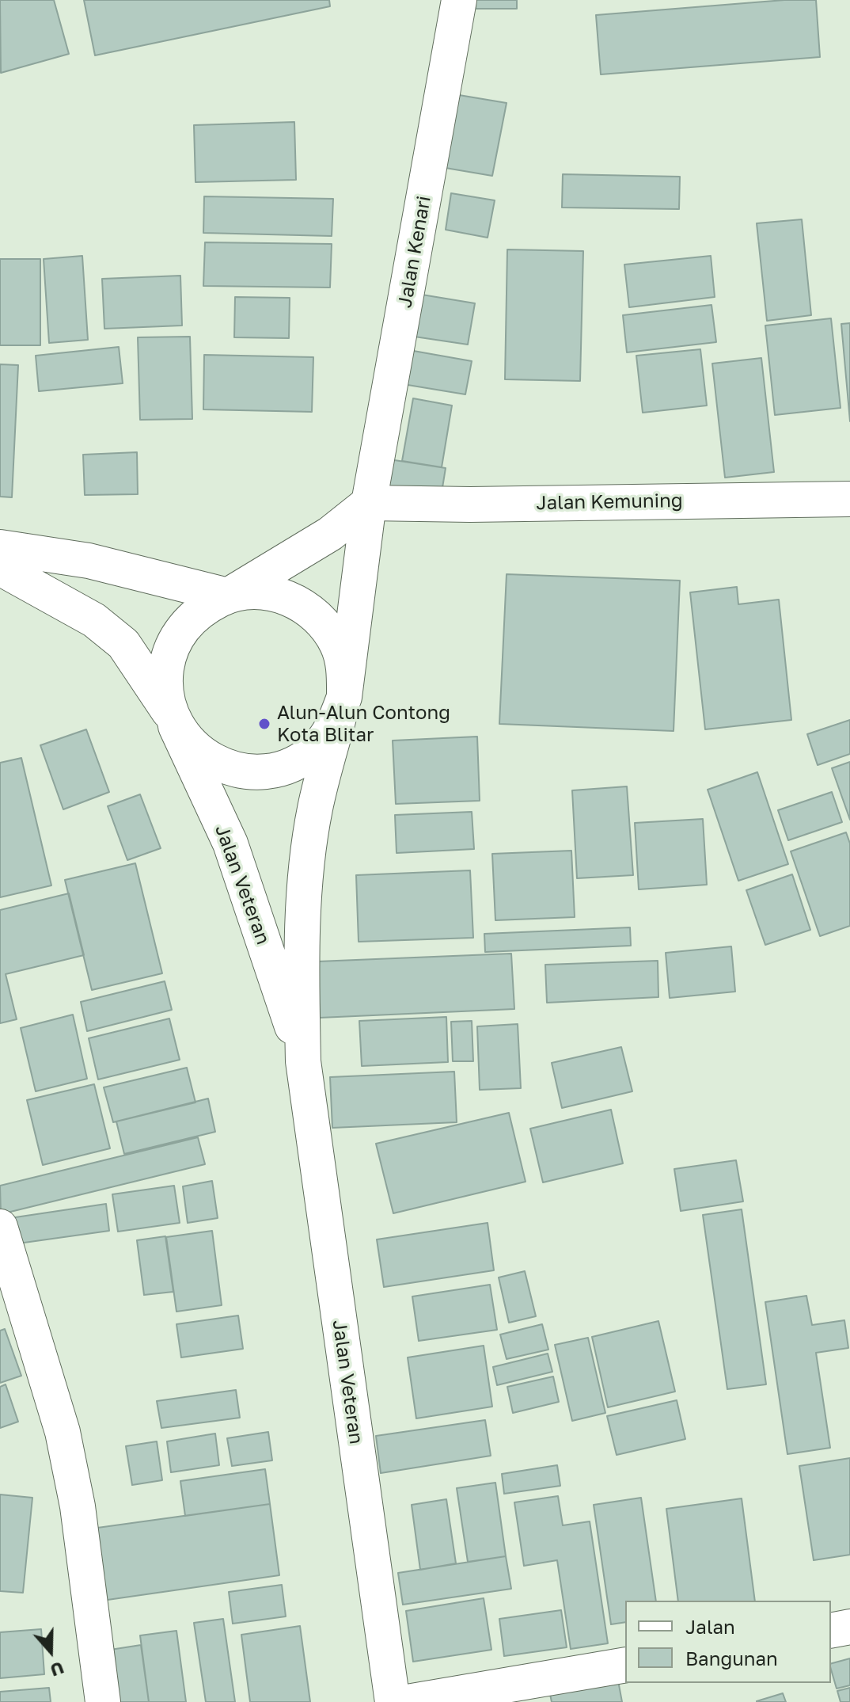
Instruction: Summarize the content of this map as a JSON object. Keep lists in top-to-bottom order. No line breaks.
{"streets":{"main road":["Jalan Kenari","Jalan Kemuning","Jalan Veteran"]},"crossings":[["Jalan Kenari","Jalan Kemuning"],["Jalan Kenari","Jalan Veteran"]],"places":["Alun-Alun Contong Kota Blitar"],"legend":["Jalan","Bangunan"],"north":"bottom"}
